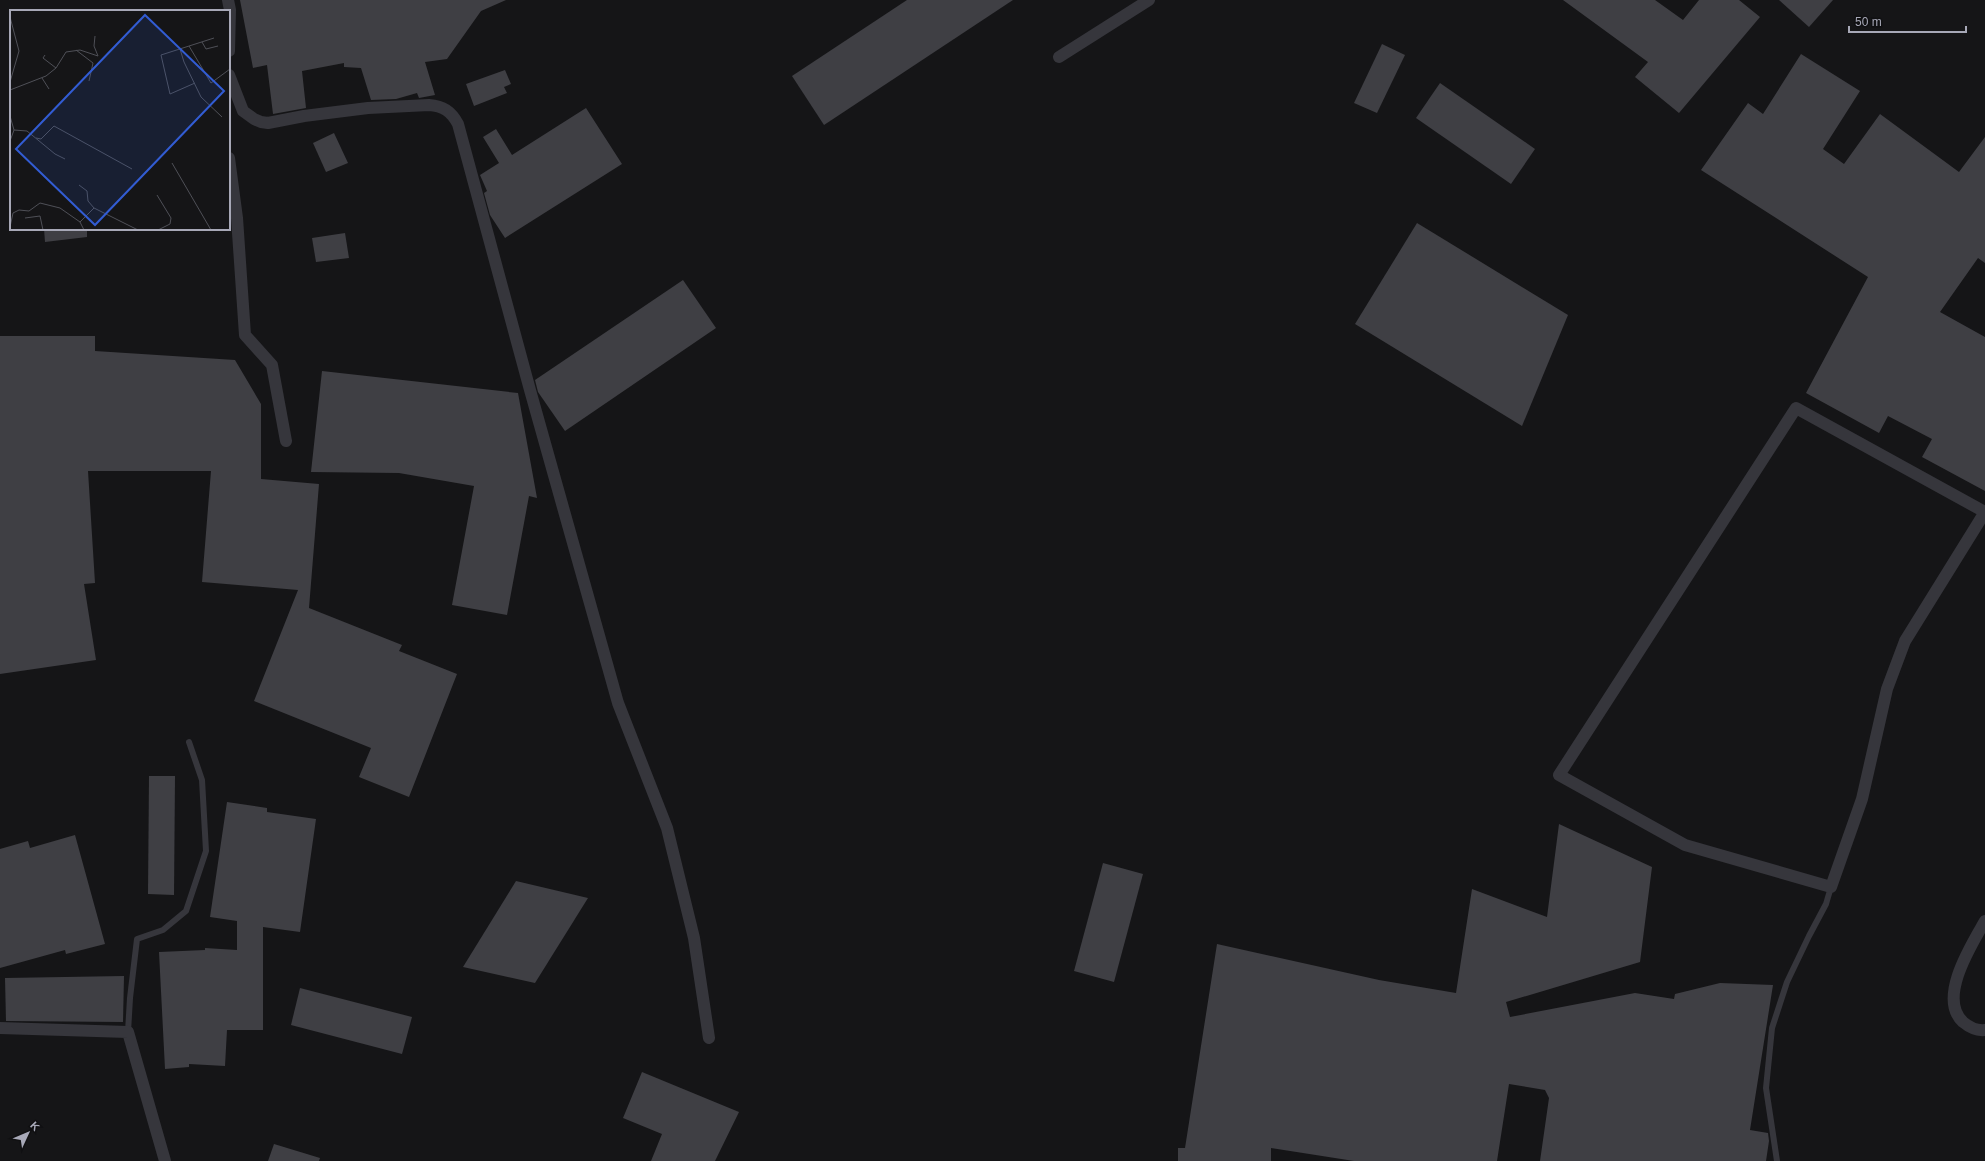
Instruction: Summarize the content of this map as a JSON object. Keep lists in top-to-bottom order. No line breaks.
{"scale_bar":"50 m","north":"top right"}
